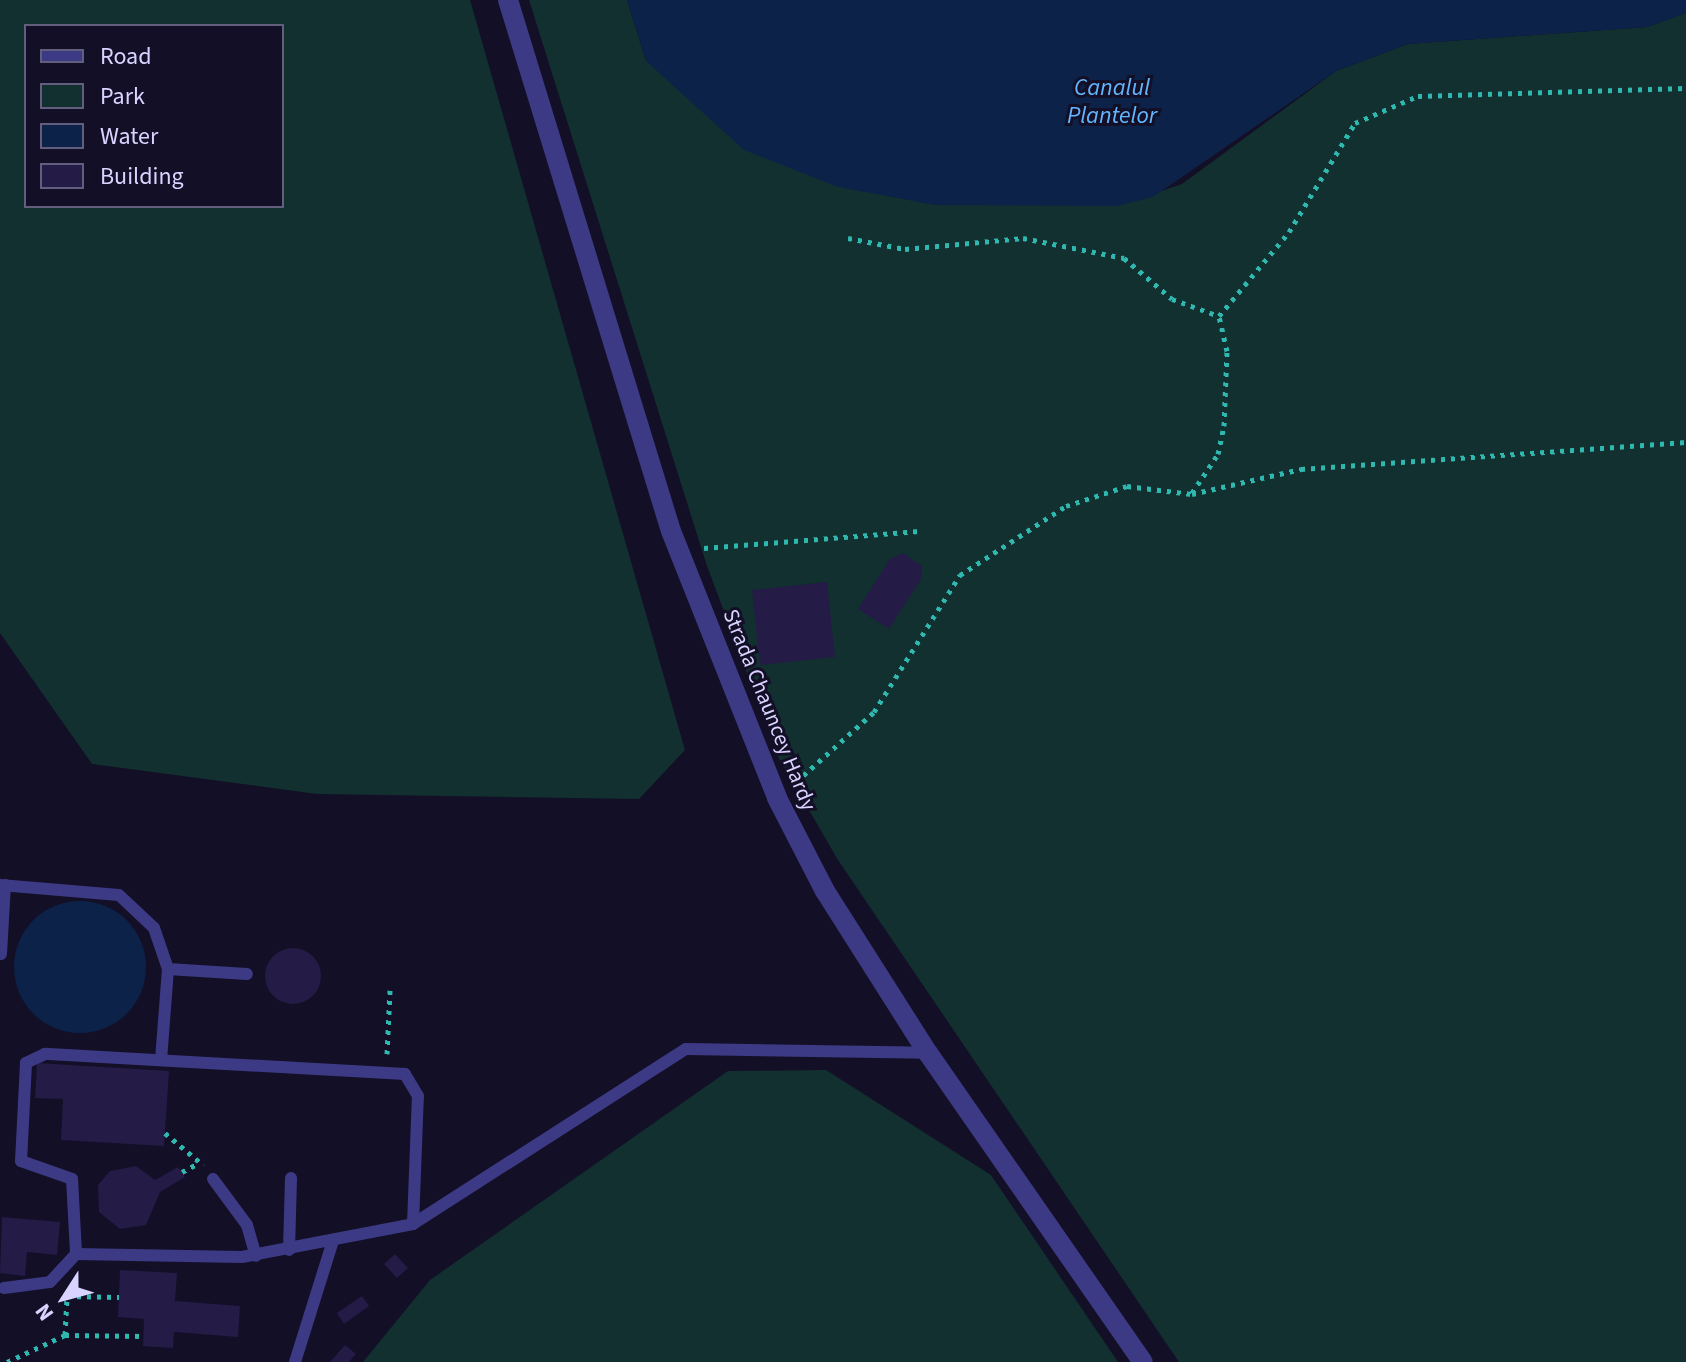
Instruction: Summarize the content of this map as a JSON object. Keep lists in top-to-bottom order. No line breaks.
{"streets":{"street":["Strada Chauncey Hardy"]},"water":["Canalul Plantelor"],"legend":["Road","Park","Water","Building"],"north":"bottom left"}
